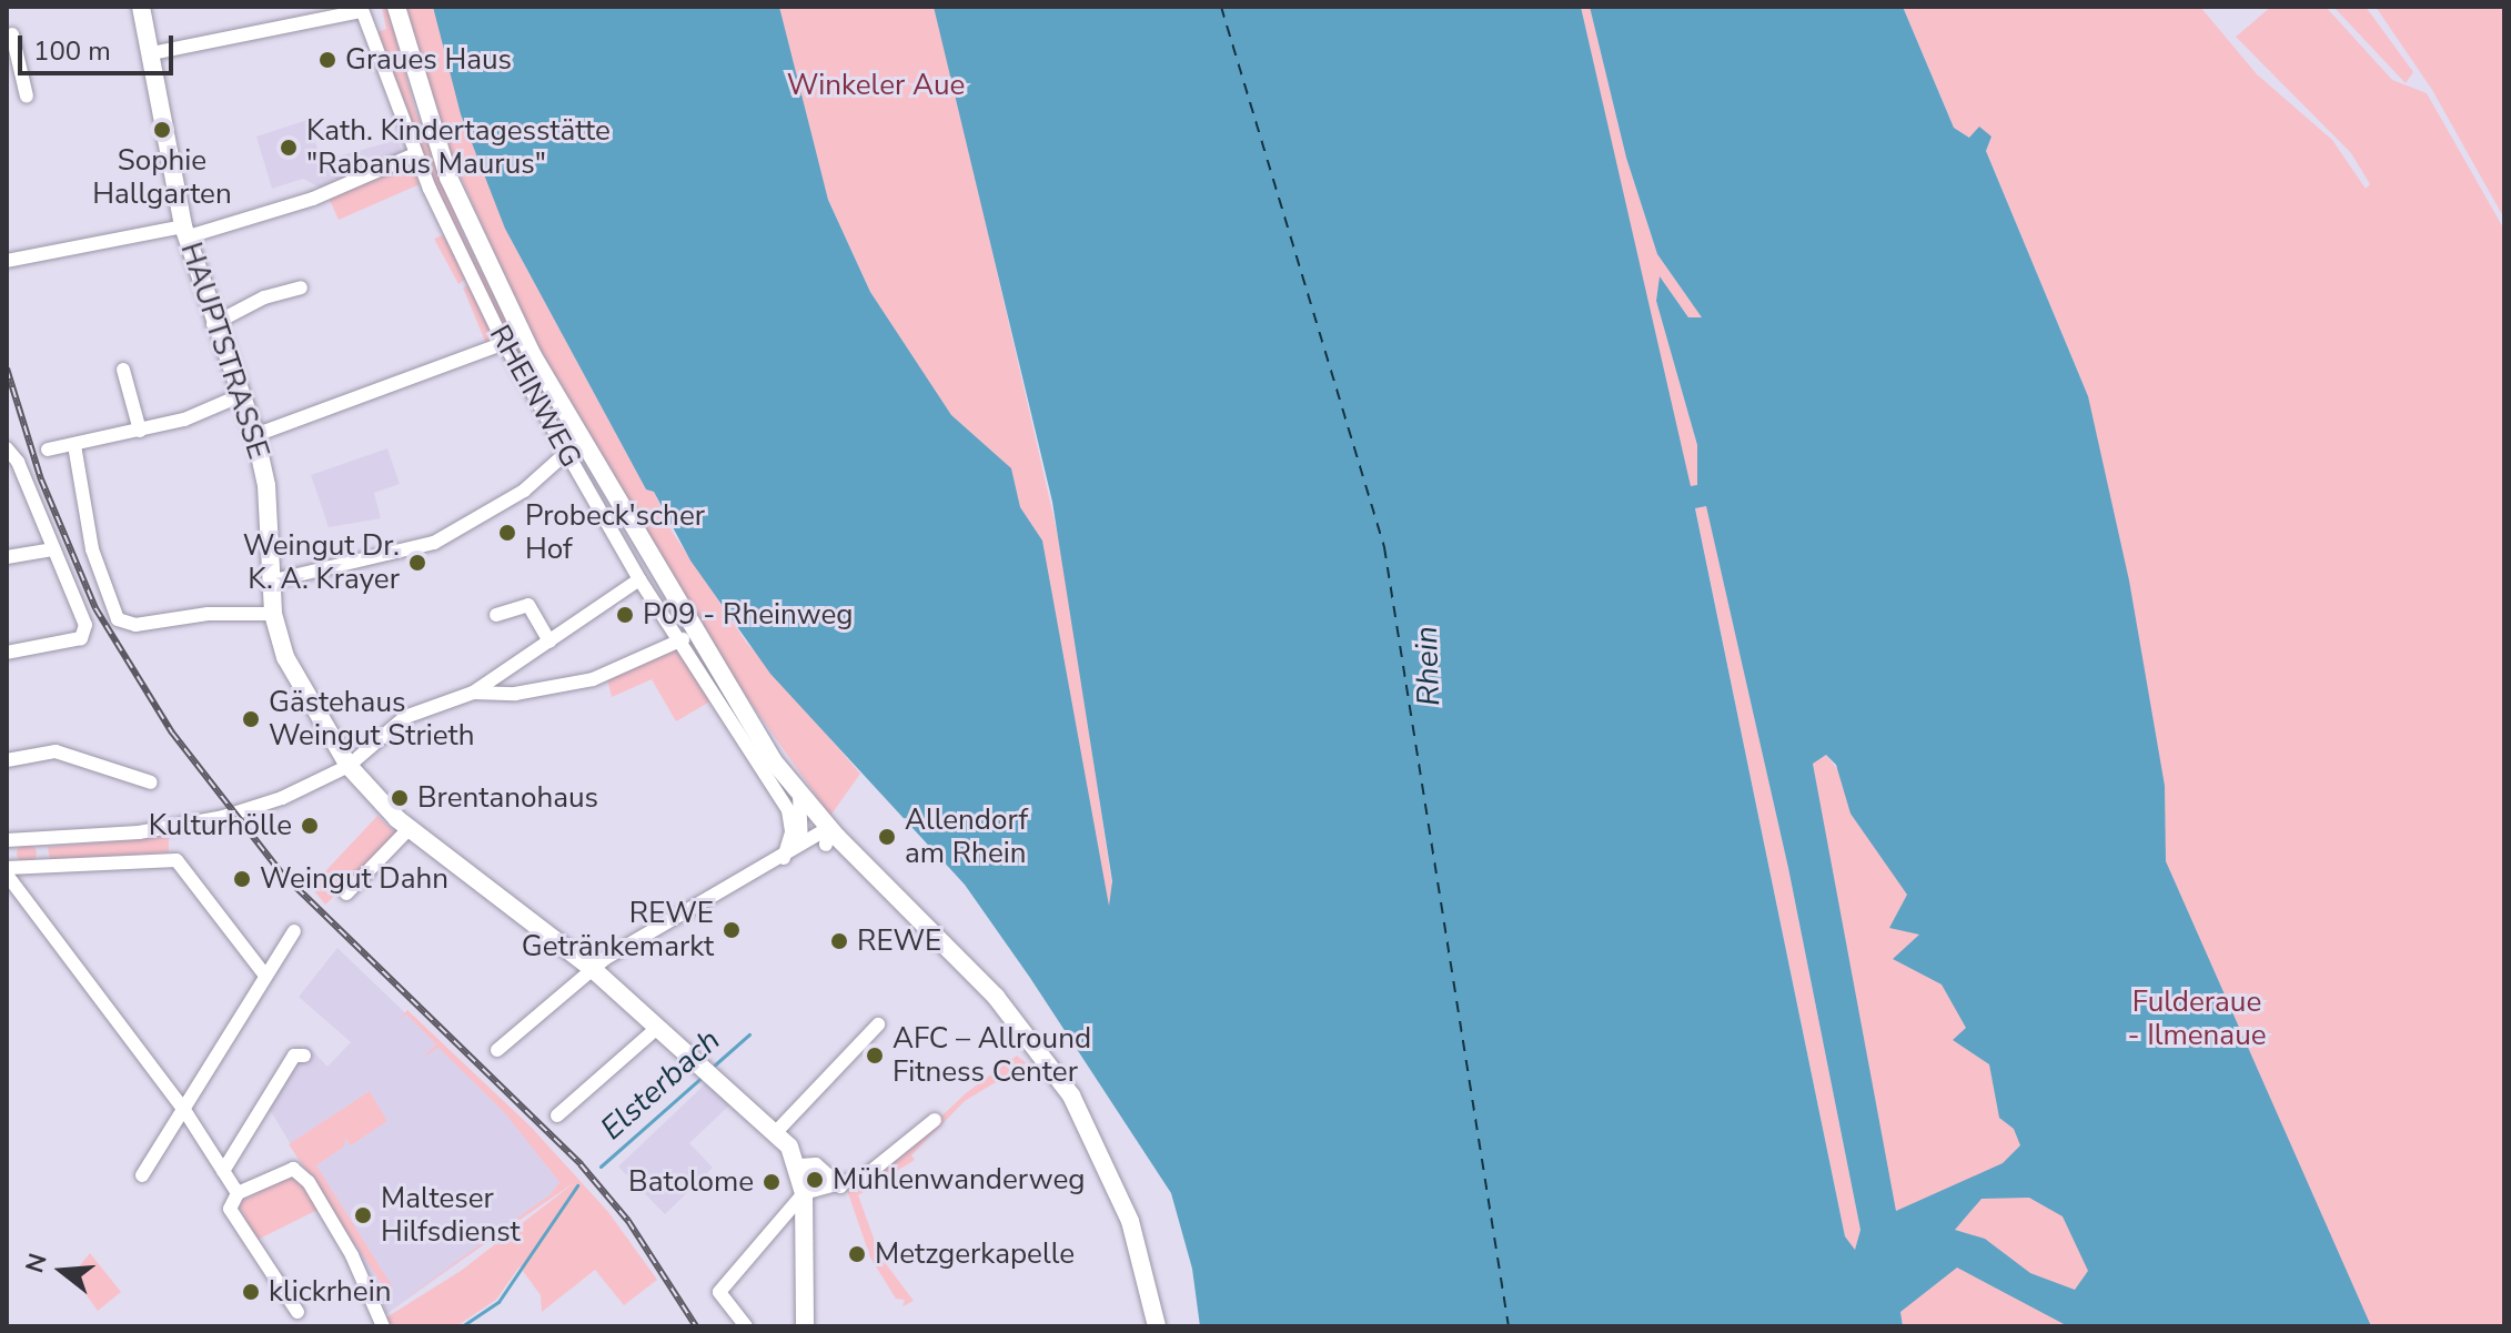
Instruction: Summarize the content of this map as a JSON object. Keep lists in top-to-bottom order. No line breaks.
{"streets":{"main road":["HAUPTSTRASSE"],"street":["RHEINWEG"]},"water":["Rhein","Elsterbach"],"parks":["Winkeler Aue","Fulderaue - Ilmenaue"],"places":["Graues Haus","Sophie Hallgarten","Kath. Kindertagesstätte \"Rabanus Maurus\"","Probeck'scher Hof","Weingut Dr. K. A. Krayer","P09 - Rheinweg","Gästehaus Weingut Strieth","Brentanohaus","Kulturhölle","Allendorf am Rhein","Weingut Dahn","REWE Getränkemarkt","REWE","AFC – Allround Fitness Center","Mühlenwanderweg","Batolome","Malteser Hilfsdienst","Metzgerkapelle","klickrhein"],"scale_bar":"100 m","north":"left"}
